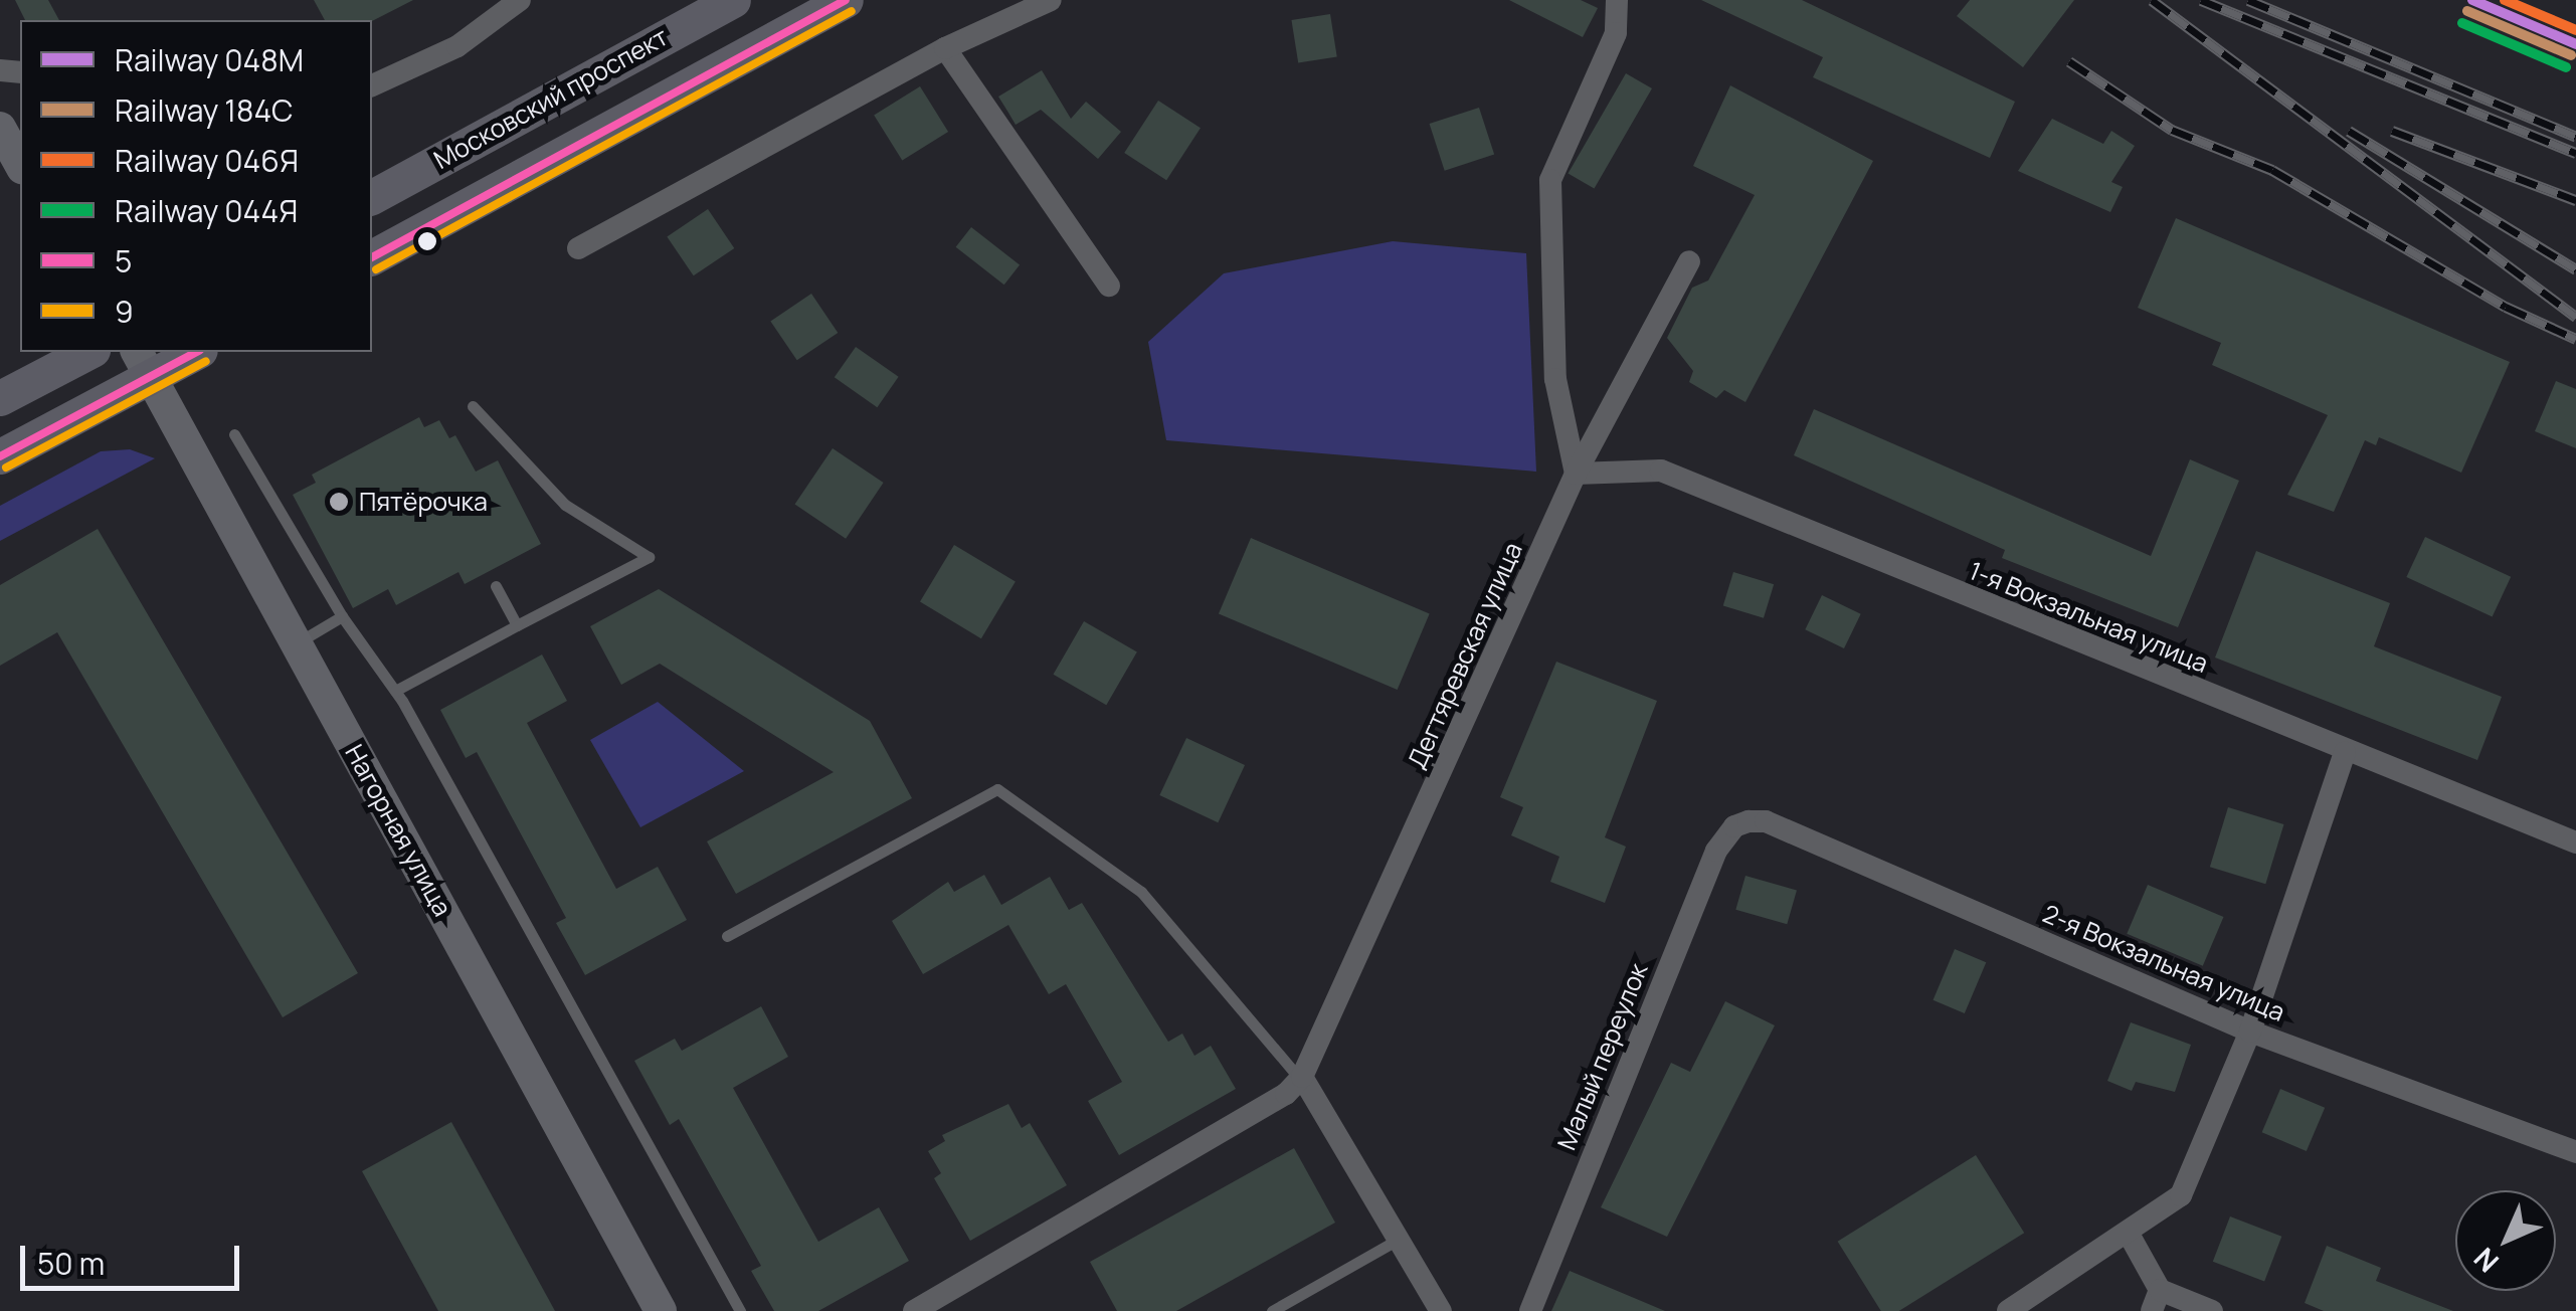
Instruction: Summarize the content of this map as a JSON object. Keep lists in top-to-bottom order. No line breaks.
{"streets":{"main road":["Московский проспект","Нагорная улица"],"street":["1-я Вокзальная улица","Дегтяревская улица","2-я Вокзальная улица","Малый переулок"]},"crossings":[["1-я Вокзальная улица","Дегтяревская улица"],["2-я Вокзальная улица","Малый переулок"]],"places":["Пятёрочка"],"lines":["rail line 048М","rail line 046Я","transit line 5","rail line 184С","transit line 9","rail line 044Я"],"legend":["Railway 048М","Railway 184С","Railway 046Я","Railway 044Я","5","9"],"scale_bar":"50 m","north":"bottom left"}
